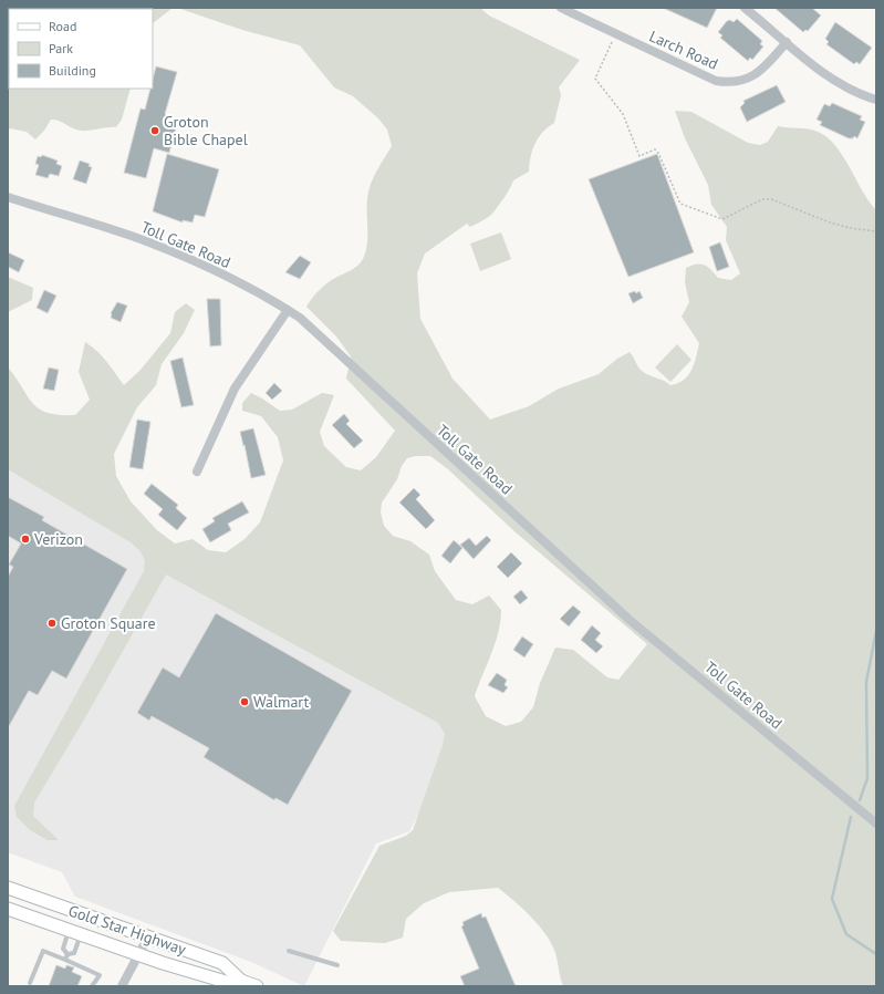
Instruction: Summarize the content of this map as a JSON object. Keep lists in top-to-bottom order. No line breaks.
{"streets":{"main road":["Gold Star Highway"],"street":["Larch Road","Toll Gate Road"]},"places":["Groton Bible Chapel","Verizon","Groton Square","Walmart"],"legend":["Road","Park","Building"]}
